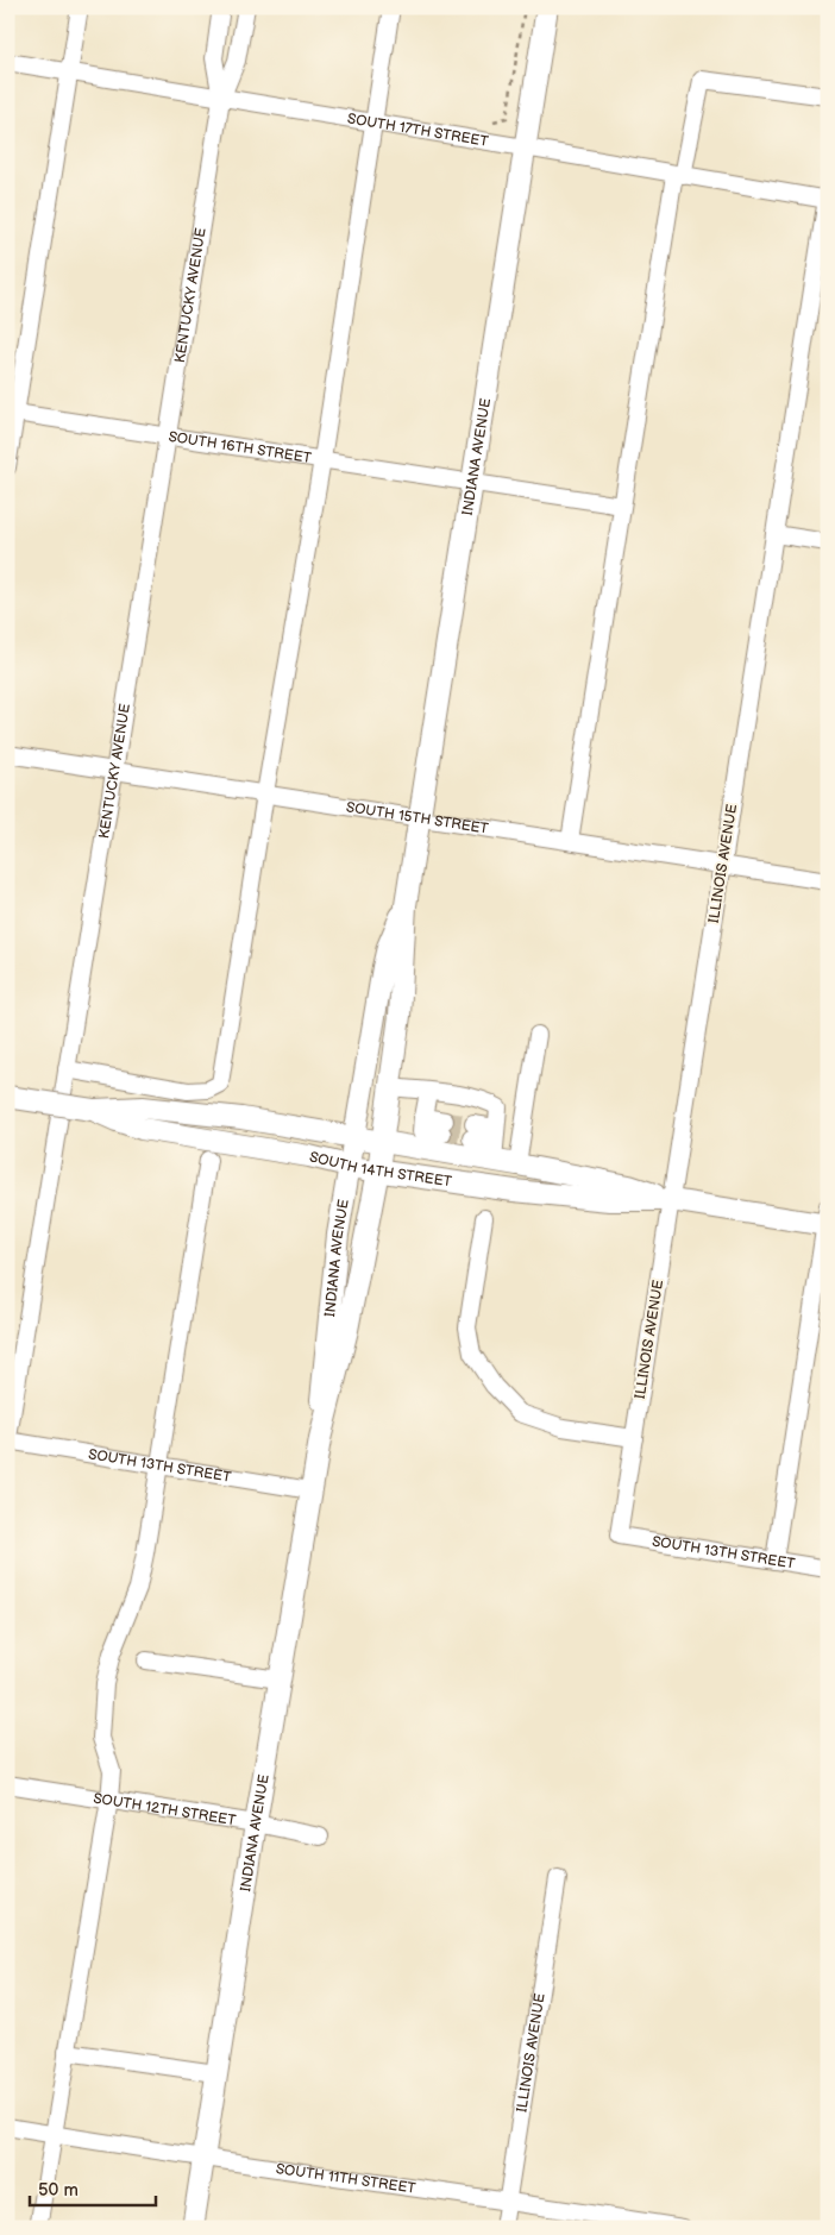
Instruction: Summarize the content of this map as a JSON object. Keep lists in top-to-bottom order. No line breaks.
{"streets":{"main road":["INDIANA AVENUE","SOUTH 14TH STREET"],"street":["SOUTH 17TH STREET","KENTUCKY AVENUE","SOUTH 16TH STREET","SOUTH 15TH STREET","ILLINOIS AVENUE","SOUTH 13TH STREET","SOUTH 12TH STREET","SOUTH 11TH STREET"]},"crossings":[["SOUTH 17TH STREET","KENTUCKY AVENUE"],["SOUTH 17TH STREET","INDIANA AVENUE"],["SOUTH 17TH STREET","ILLINOIS AVENUE"],["KENTUCKY AVENUE","SOUTH 16TH STREET"],["KENTUCKY AVENUE","SOUTH 15TH STREET"],["KENTUCKY AVENUE","SOUTH 13TH STREET"],["SOUTH 16TH STREET","INDIANA AVENUE"],["INDIANA AVENUE","SOUTH 15TH STREET"],["INDIANA AVENUE","SOUTH 14TH STREET"],["INDIANA AVENUE","SOUTH 13TH STREET"],["INDIANA AVENUE","SOUTH 12TH STREET"],["INDIANA AVENUE","SOUTH 11TH STREET"],["SOUTH 15TH STREET","ILLINOIS AVENUE"],["ILLINOIS AVENUE","SOUTH 14TH STREET"],["ILLINOIS AVENUE","SOUTH 13TH STREET"],["ILLINOIS AVENUE","SOUTH 11TH STREET"]],"scale_bar":"50 m"}
